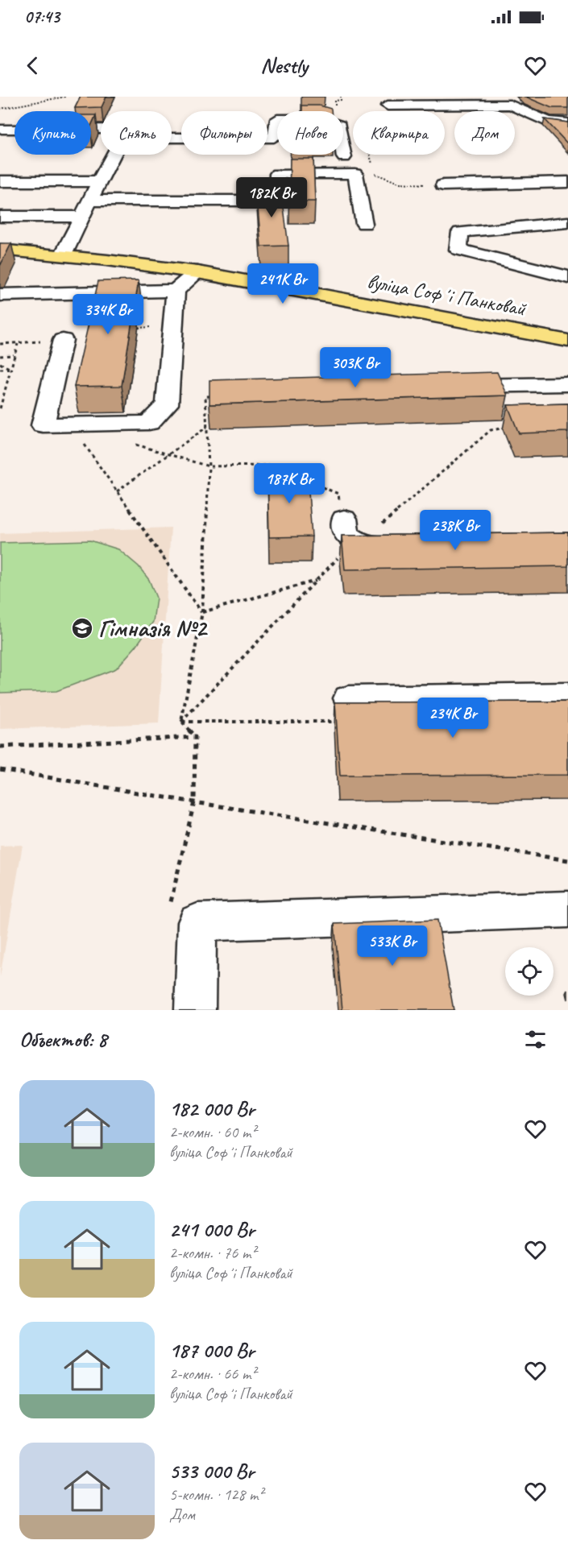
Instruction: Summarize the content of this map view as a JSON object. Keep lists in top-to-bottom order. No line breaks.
{"streets":{"main road":["вуліца Софʼі Панковай"]},"places":{"school or university":["Гімназія №2"]},"page":{"status":"07:43","header":"Nestly","chip":["Купить","Снять","Фильтры","Новое","Квартира","Дом"],"price":["182K Br","241K Br","334K Br","303K Br","187K Br","238K Br","234K Br","533K Br"],"heading":"Объектов: 8","list":[{"name":"182 000 Br","note":"2-комн. · 60 m² · вуліца Софʼі Панковай"},{"name":"241 000 Br","note":"2-комн. · 76 m² · вуліца Софʼі Панковай"},{"name":"187 000 Br","note":"2-комн. · 66 m² · вуліца Софʼі Панковай"},{"name":"533 000 Br","note":"5-комн. · 128 m² · Дом"}]}}
